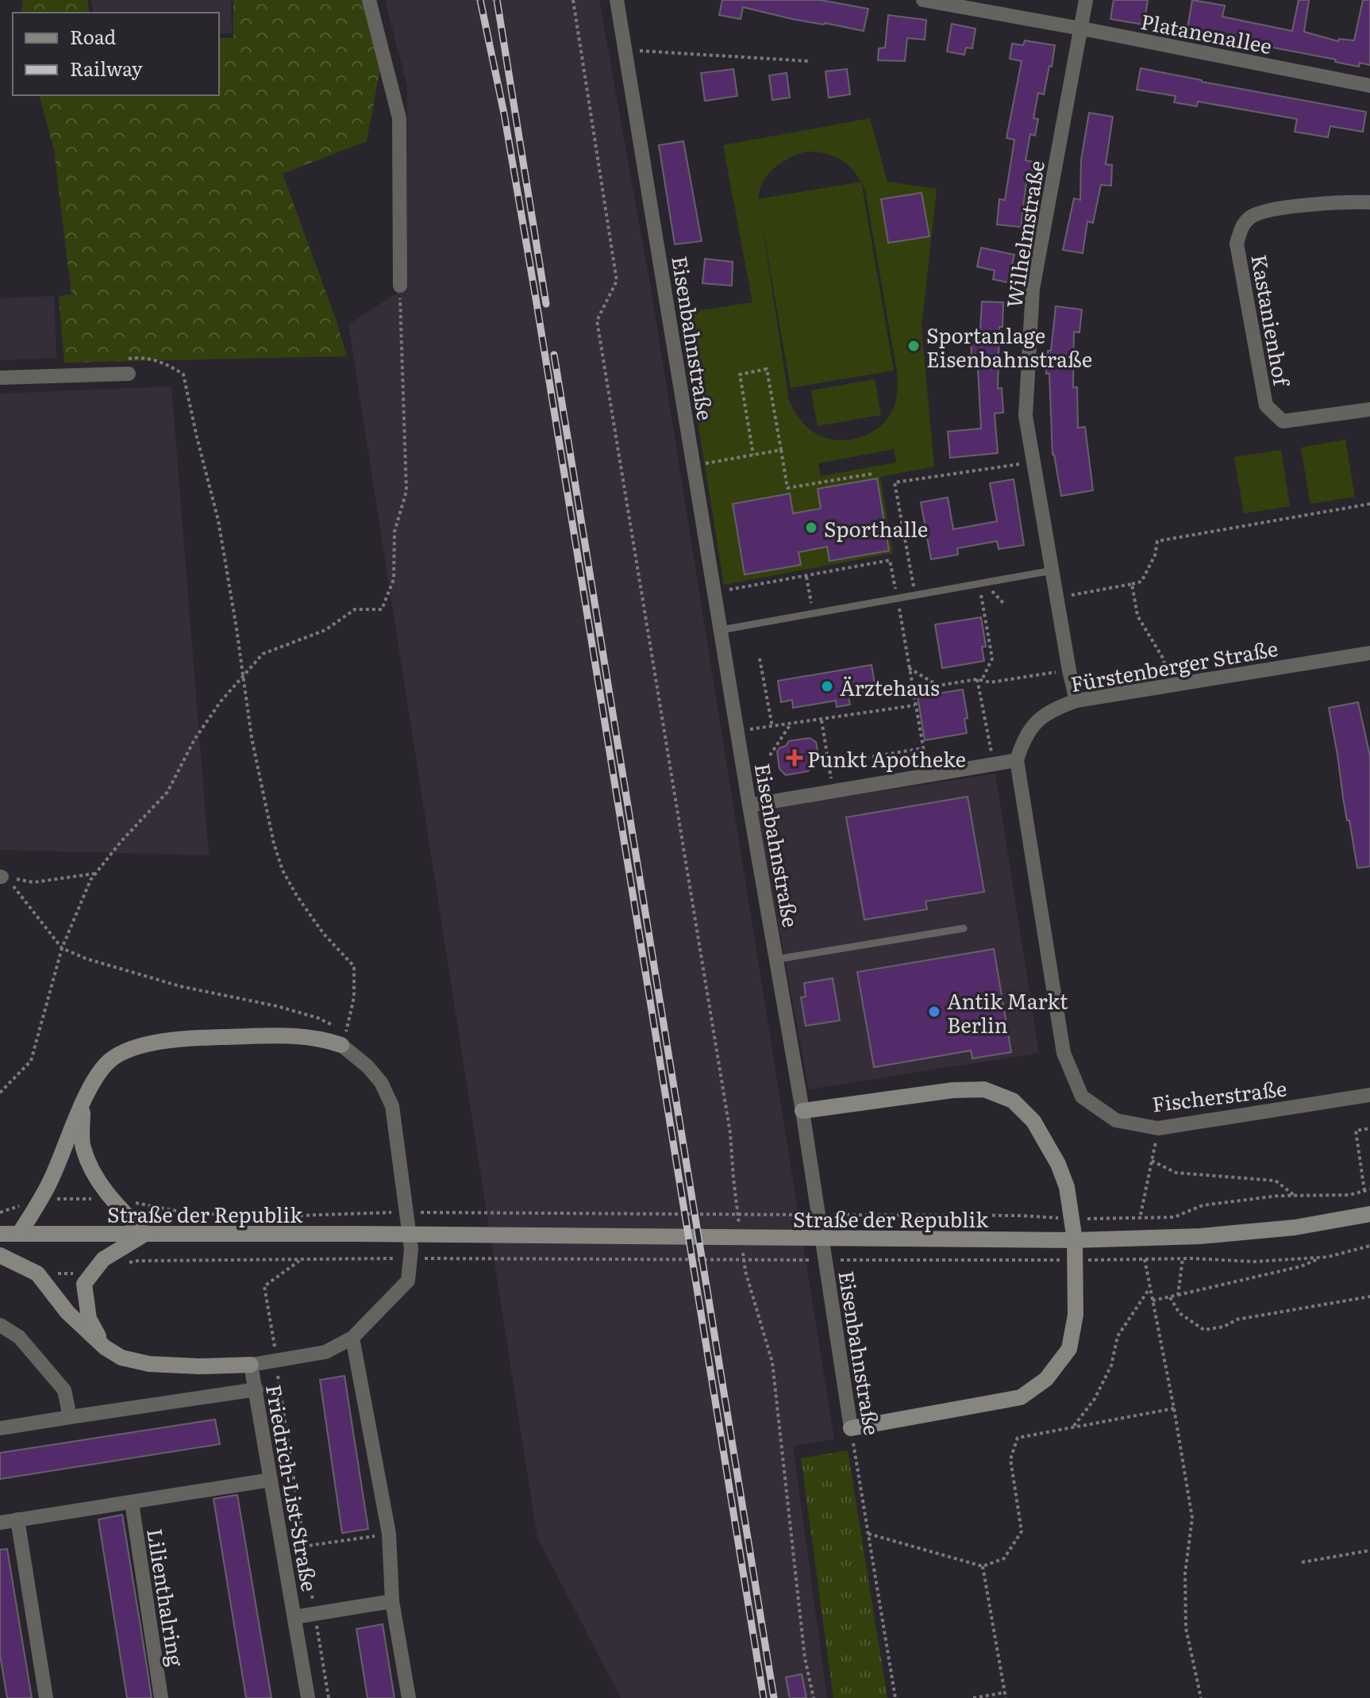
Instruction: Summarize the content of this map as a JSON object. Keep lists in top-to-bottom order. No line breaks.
{"streets":{"main road":["Straße der Republik"],"street":["Platanenallee","Wilhelmstraße","Kastanienhof","Eisenbahnstraße","Fürstenberger Straße","Fischerstraße","Friedrich-List-Straße","Lilienthalring"]},"crossings":[["Platanenallee","Wilhelmstraße"],["Wilhelmstraße","Fürstenberger Straße"],["Fürstenberger Straße","Fischerstraße"],["Friedrich-List-Straße","Lilienthalring"]],"places":{"other":["Sportanlage Eisenbahnstraße","Sporthalle","Ärztehaus","Antik Markt Berlin"],"health":["Punkt Apotheke"]},"legend":["Road","Railway"]}
